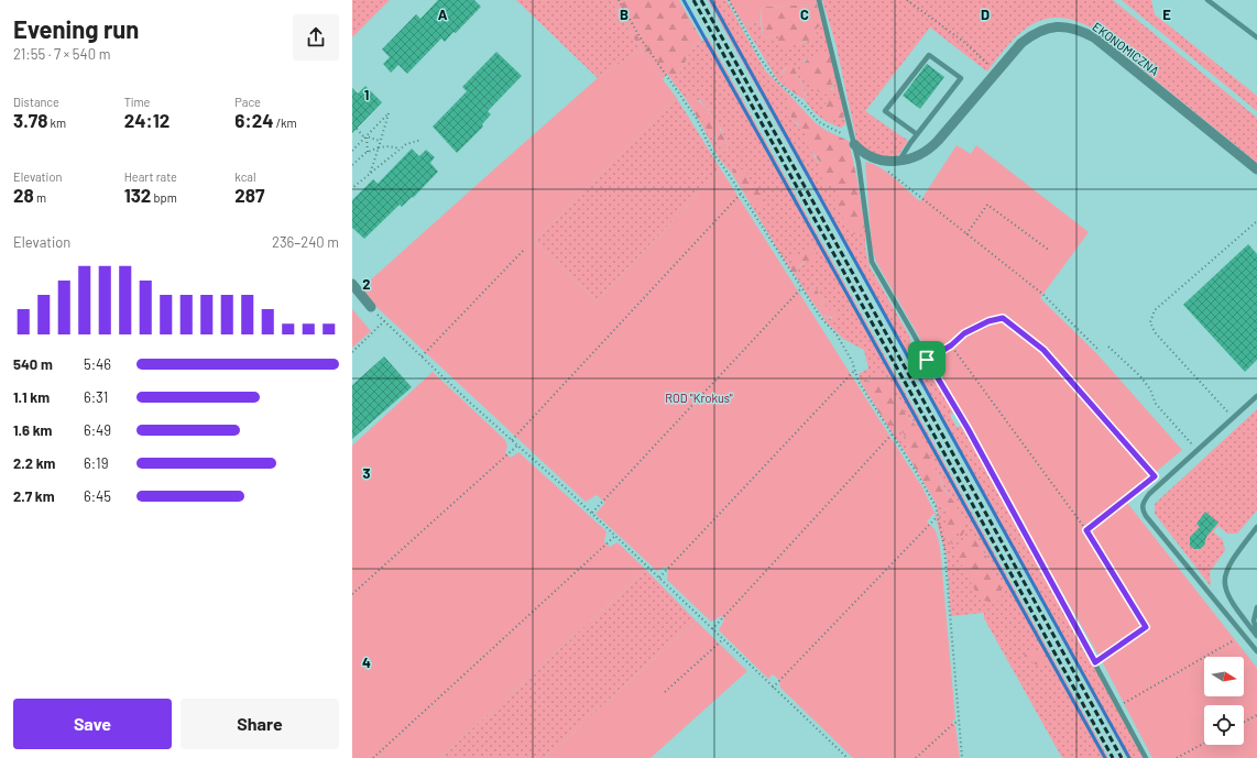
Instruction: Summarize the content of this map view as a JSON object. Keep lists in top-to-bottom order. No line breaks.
{"streets":{"street":["EKONOMICZNA"]},"parks":["ROD \"Krokus\""],"north":"right","page":{"heading":["Evening run","21:55 · 7 × 540 m"],"stats":[["Distance","3.78 km"],["Time","24:12"],["Pace","6:24 /km"],["Elevation","28 m"],["Heart rate","132 bpm"],["kcal","287"]],"chart":["Elevation","236–240 m"],"list":[{"name":"540 m","note":"5:46"},{"name":"1.1 km","note":"6:31"},{"name":"1.6 km","note":"6:49"},{"name":"2.2 km","note":"6:19"},{"name":"2.7 km","note":"6:45"}],"buttons":["Save","Share"]},"grid":{"columns":["A","B","C","D","E"],"rows":["1","2","3","4"]}}
